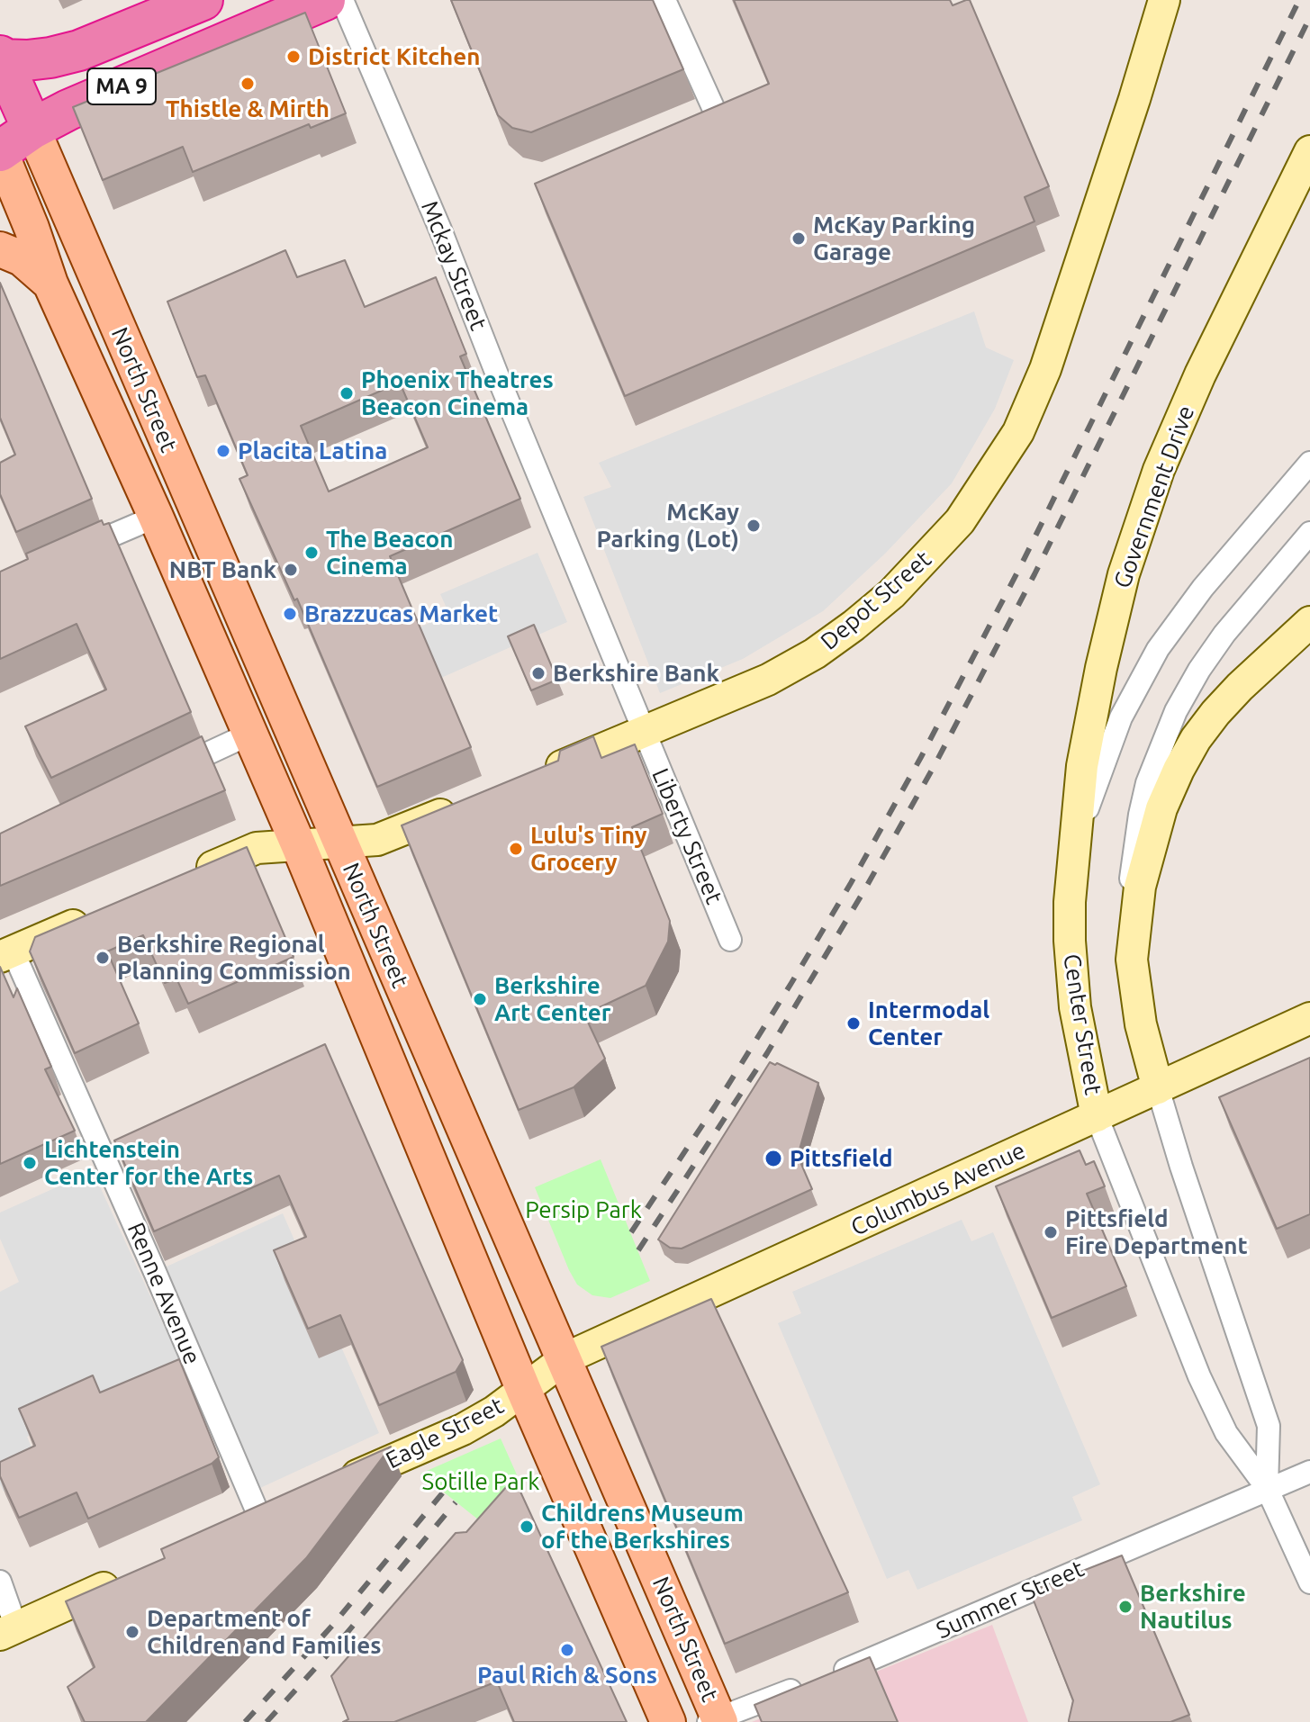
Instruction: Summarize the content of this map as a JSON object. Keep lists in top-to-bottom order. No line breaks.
{"streets":{"highway":["MA 9"],"main road":["North Street"],"street":["Mckay Street","Government Drive","Depot Street","Liberty Street","Center Street","Columbus Avenue","Renne Avenue","Eagle Street","Summer Street"]},"crossings":[["MA 9","North Street"],["Mckay Street","Depot Street"],["Mckay Street","Liberty Street"],["North Street","Columbus Avenue"],["North Street","Eagle Street"],["North Street","Summer Street"],["Government Drive","Center Street"],["Depot Street","Liberty Street"],["Center Street","Columbus Avenue"],["Center Street","Summer Street"],["Columbus Avenue","Eagle Street"]],"parks":["Persip Park","Sotille Park"],"places":["District Kitchen","Thistle & Mirth","McKay Parking Garage","Phoenix Theatres Beacon Cinema","Placita Latina","McKay Parking (Lot)","The Beacon Cinema","NBT Bank","Brazzucas Market","Berkshire Bank","Lulu's Tiny Grocery","Berkshire Regional Planning Commission","Berkshire Art Center","Intermodal Center","Pittsfield","Lichtenstein Center for the Arts","Pittsfield Fire Department","Childrens Museum of the Berkshires","Berkshire Nautilus","Department of Children and Families","Paul Rich & Sons"]}
